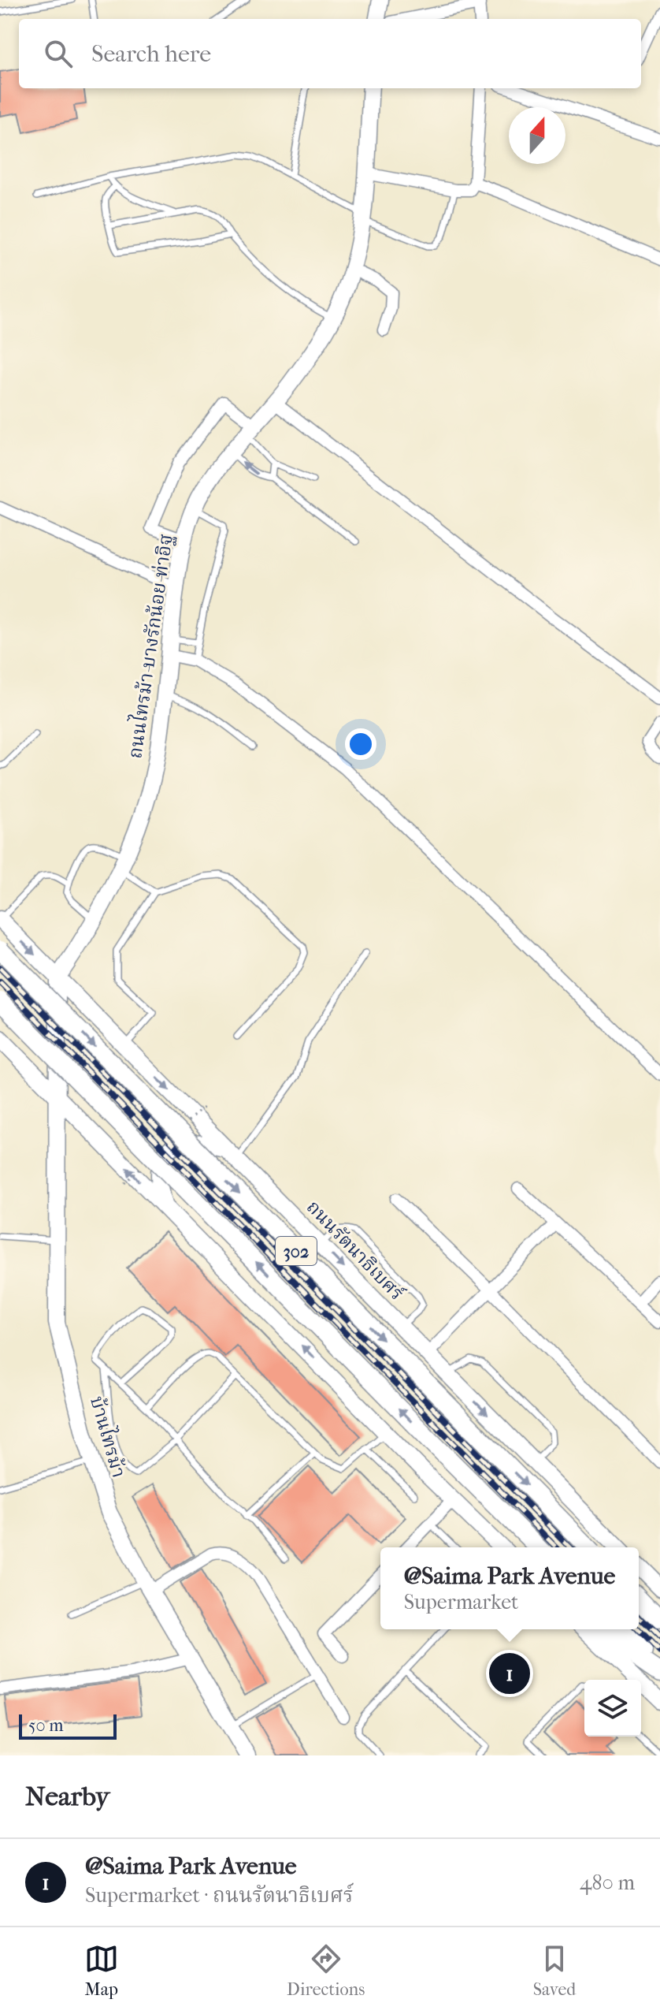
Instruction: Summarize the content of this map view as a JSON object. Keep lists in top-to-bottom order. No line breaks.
{"streets":{"main road":["ถนนไทรม้า-บางรักน้อย-ท่าอิฐ","ถนนรัตนาธิเบศร์","302","บ้านไทรม้า"]},"crossings":[["ถนนไทรม้า-บางรักน้อย-ท่าอิฐ","ถนนรัตนาธิเบศร์"]],"scale_bar":"50 m","north":"top","page":{"search":"Search here","popup":["@Saima Park Avenue","Supermarket"],"pins":"1","scale":"50 m","heading":"Nearby","list":[{"mark":"1","name":"@Saima Park Avenue","note":"Supermarket · ถนนรัตนาธิเบศร์","value":"480 m"}],"nav":["Map","Directions","Saved"]}}
